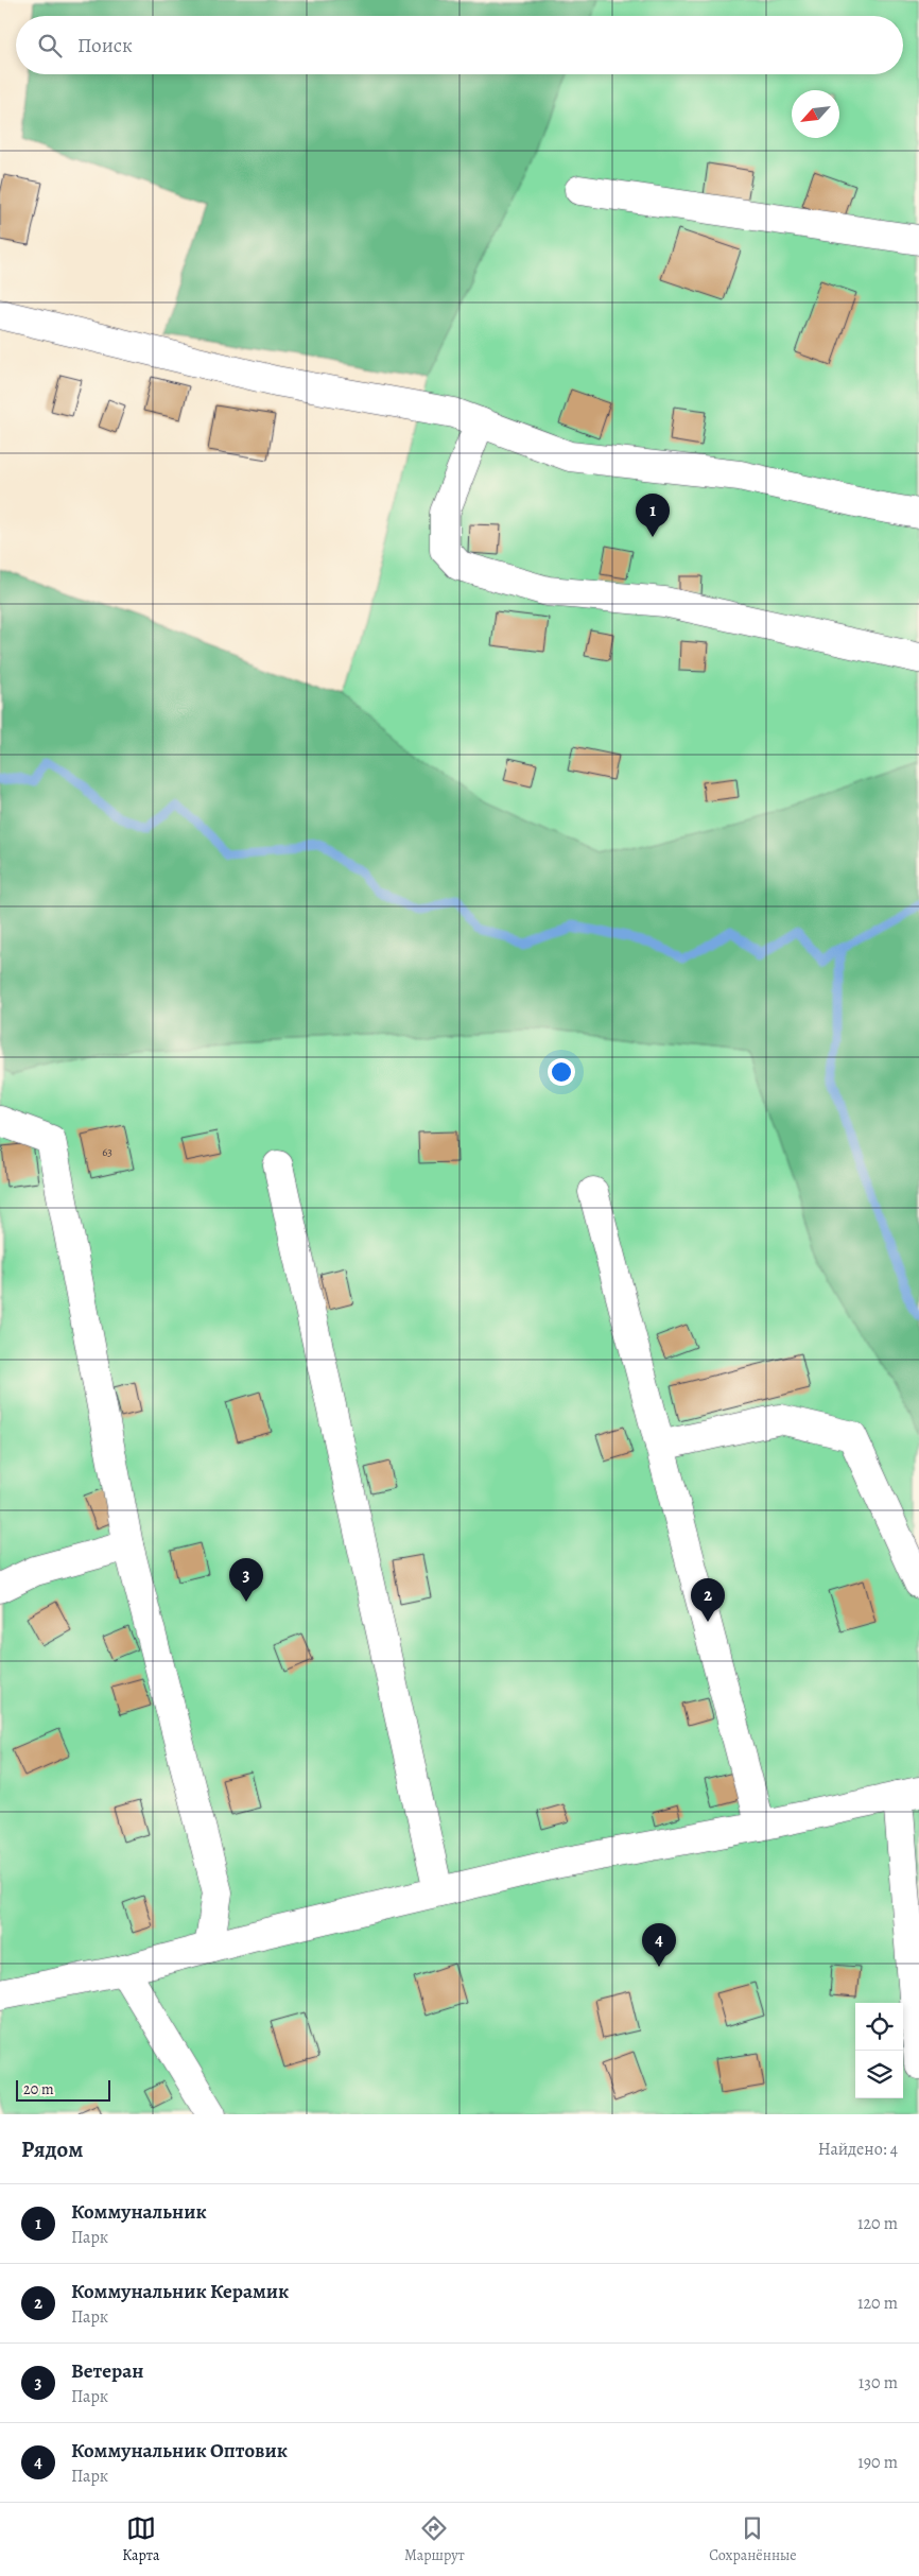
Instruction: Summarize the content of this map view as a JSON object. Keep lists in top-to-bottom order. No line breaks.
{"house_numbers":["63"],"scale_bar":"20 m","north":"bottom left","page":{"search":"Поиск","pins":["1","3","2","4"],"scale":"20 m","heading":["Рядом","Найдено: 4"],"list":[{"mark":"1","name":"Коммунальник","note":"Парк","value":"120 m"},{"mark":"2","name":"Коммунальник Керамик","note":"Парк","value":"120 m"},{"mark":"3","name":"Ветеран","note":"Парк","value":"130 m"},{"mark":"4","name":"Коммунальник Оптовик","note":"Парк","value":"190 m"}],"nav":["Карта","Маршрут","Сохранённые"]}}
